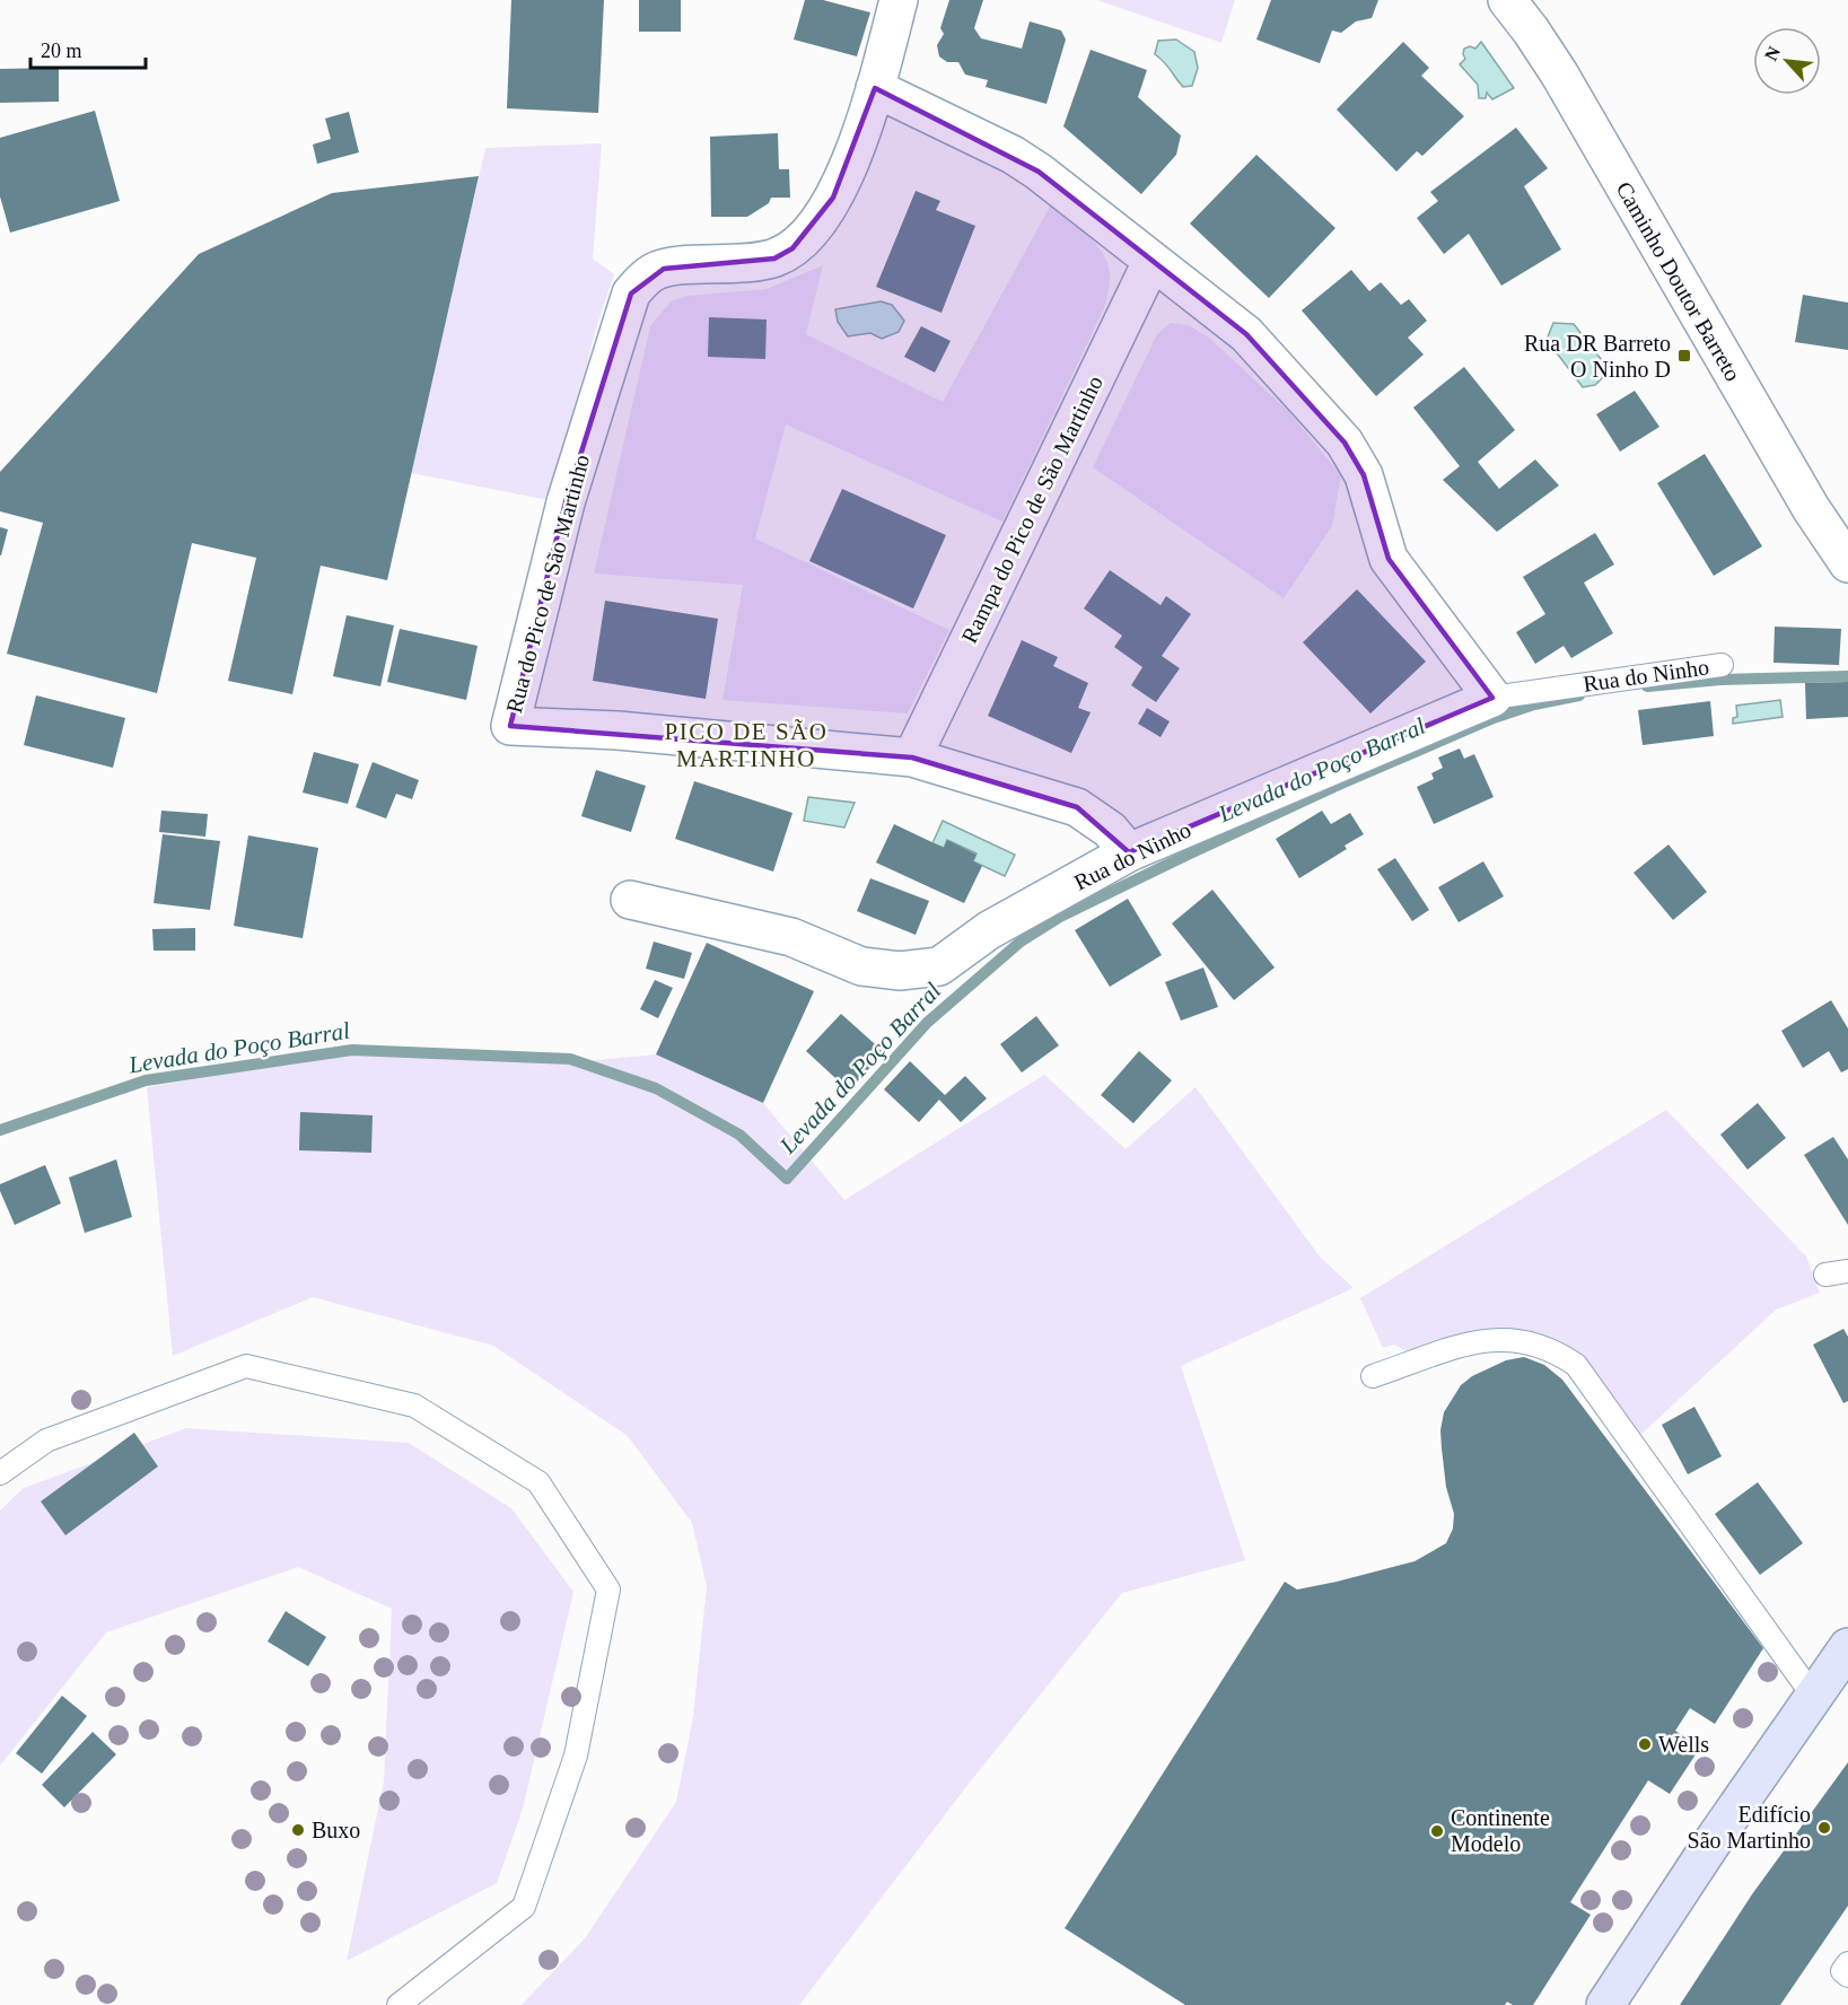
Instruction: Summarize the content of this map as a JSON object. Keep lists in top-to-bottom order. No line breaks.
{"streets":{"street":["Caminho Doutor Barreto","Rampa do Pico de São Martinho","Rua do Pico de São Martinho","Rua do Ninho"]},"crossings":[["Rampa do Pico de São Martinho","Rua do Pico de São Martinho"],["Rua do Pico de São Martinho","Rua do Ninho"]],"districts":["PICO DE SÃO MARTINHO"],"water":["Levada do Poço Barral"],"places":{"transit":["Rua DR Barreto O Ninho D"],"other":["Wells","Edifício São Martinho","Buxo","Continente Modelo"]},"scale_bar":"20 m","north":"top left"}
